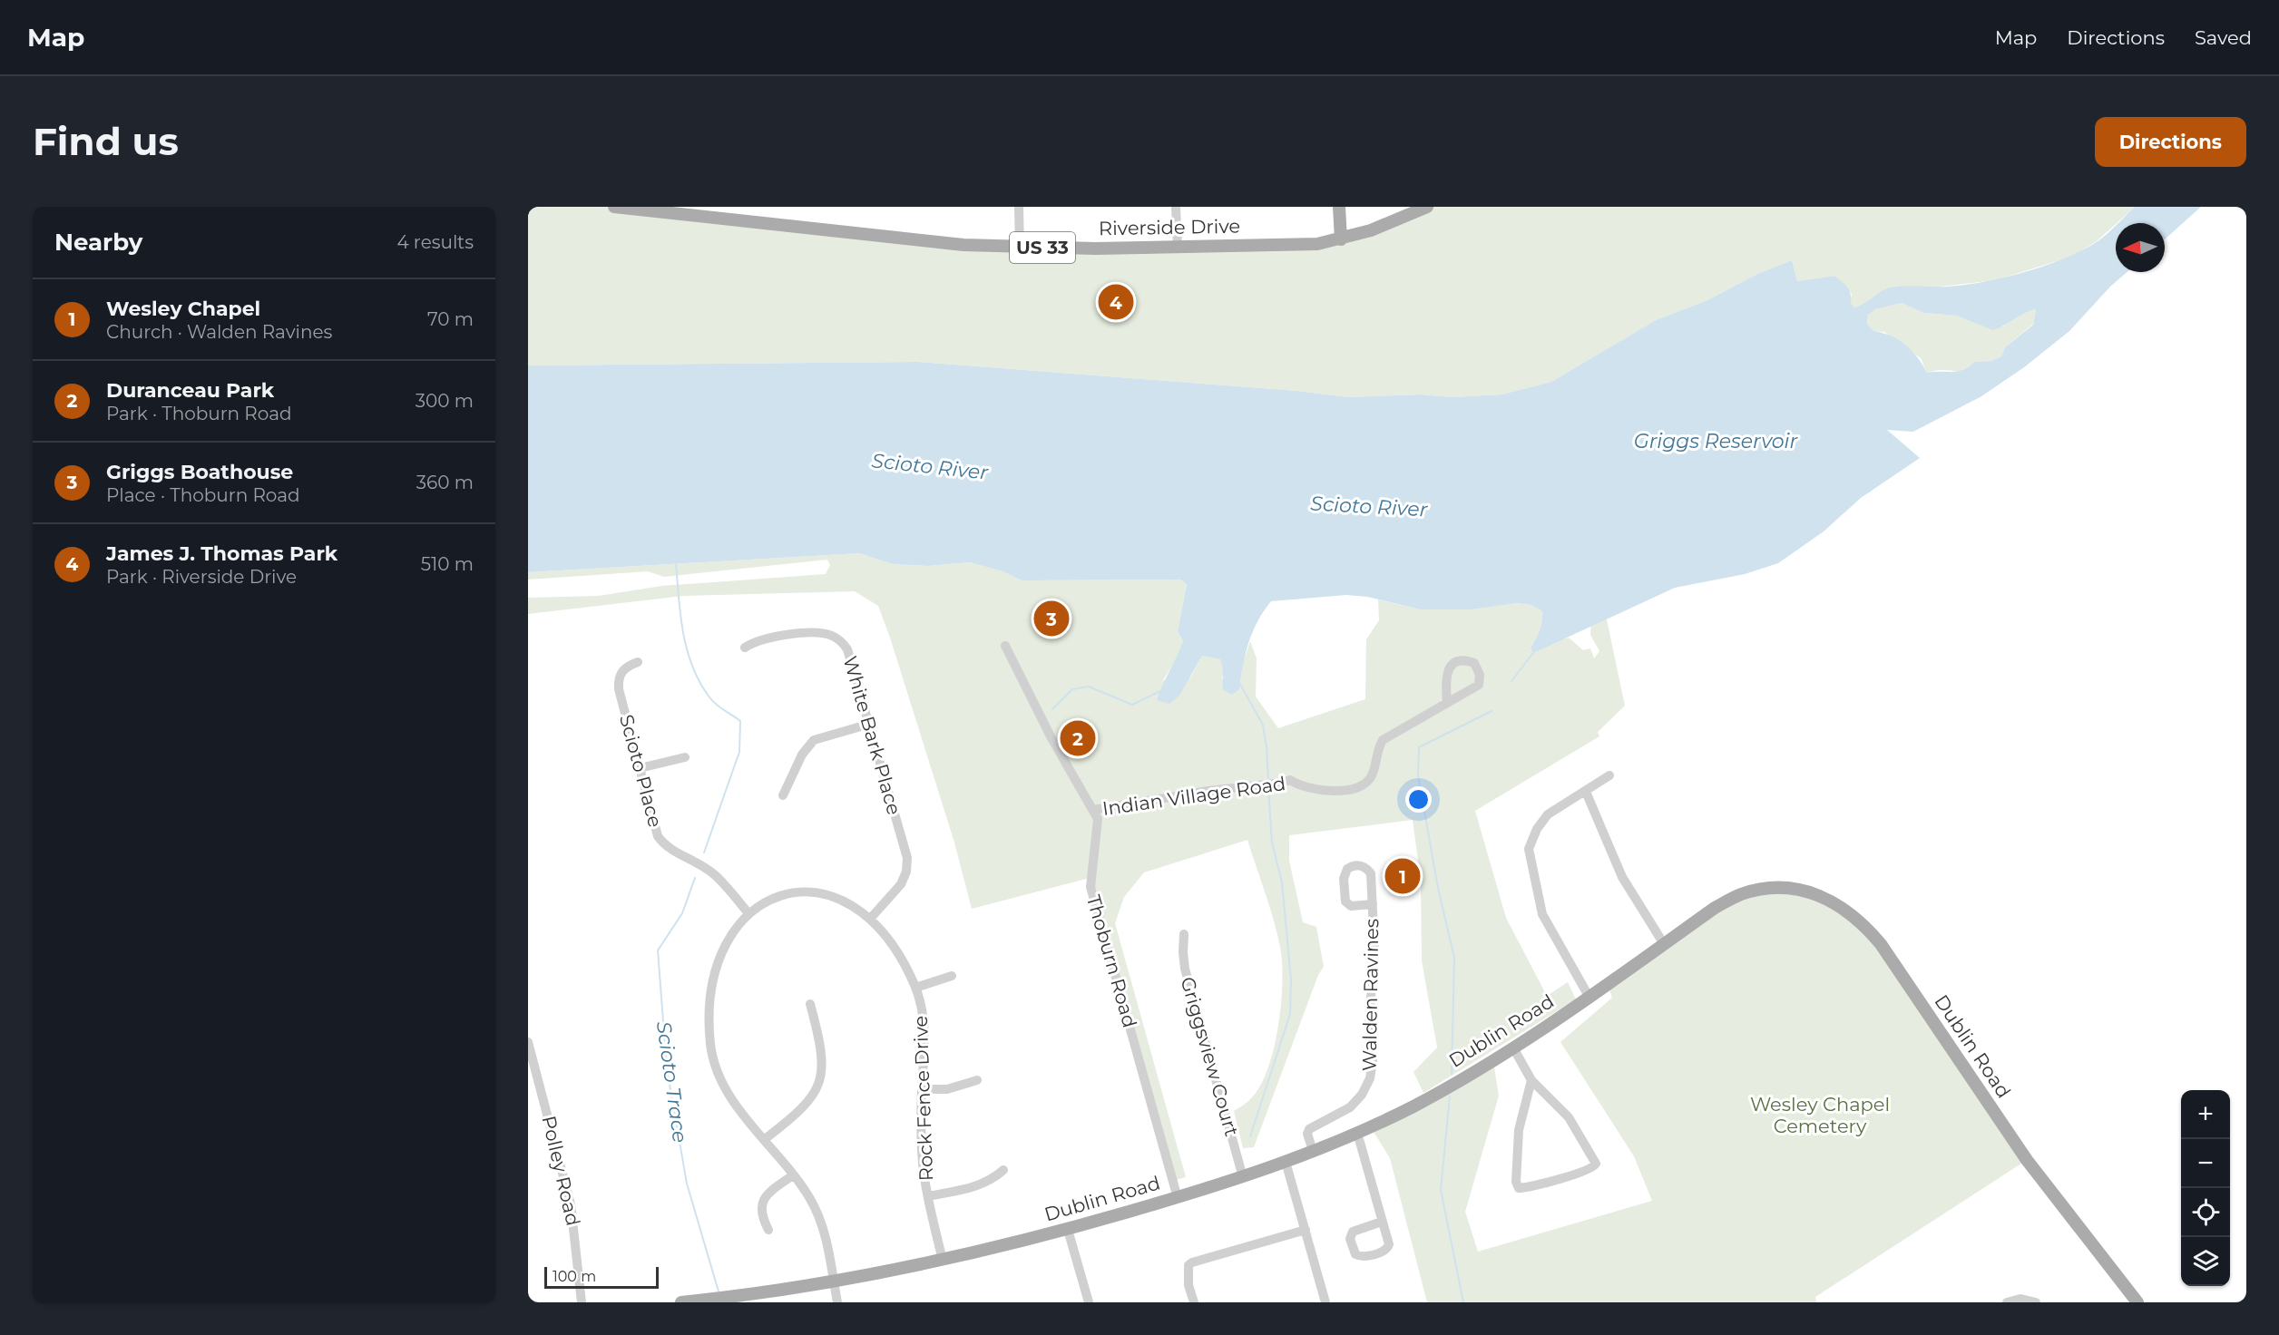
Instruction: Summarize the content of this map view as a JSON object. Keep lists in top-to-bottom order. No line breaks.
{"streets":{"main road":["Riverside Drive","US 33","Dublin Road"],"street":["White Bark Place","Scioto Place","Indian Village Road","Thoburn Road","Walden Ravines","Griggsview Court","Rock Fence Drive","Polley Road"]},"crossings":[["White Bark Place","Rock Fence Drive"],["Scioto Place","Rock Fence Drive"],["Indian Village Road","Thoburn Road"],["Thoburn Road","Dublin Road"],["Walden Ravines","Dublin Road"],["Dublin Road","Griggsview Court"],["Dublin Road","Rock Fence Drive"]],"water":["Griggs Reservoir","Scioto River","Scioto Trace"],"parks":["Wesley Chapel Cemetery"],"scale_bar":"100 m","north":"left","page":{"header":"Map","nav":["Map","Directions","Saved"],"buttons":"Directions","title":"Find us","heading":["Nearby","4 results"],"list":[{"mark":"1","name":"Wesley Chapel","note":"Church · Walden Ravines","value":"70 m"},{"mark":"2","name":"Duranceau Park","note":"Park · Thoburn Road","value":"300 m"},{"mark":"3","name":"Griggs Boathouse","note":"Place · Thoburn Road","value":"360 m"},{"mark":"4","name":"James J. Thomas Park","note":"Park · Riverside Drive","value":"510 m"}],"pins":["4","3","2","1"],"map_buttons":["+","−"],"scale":"100 m"}}
